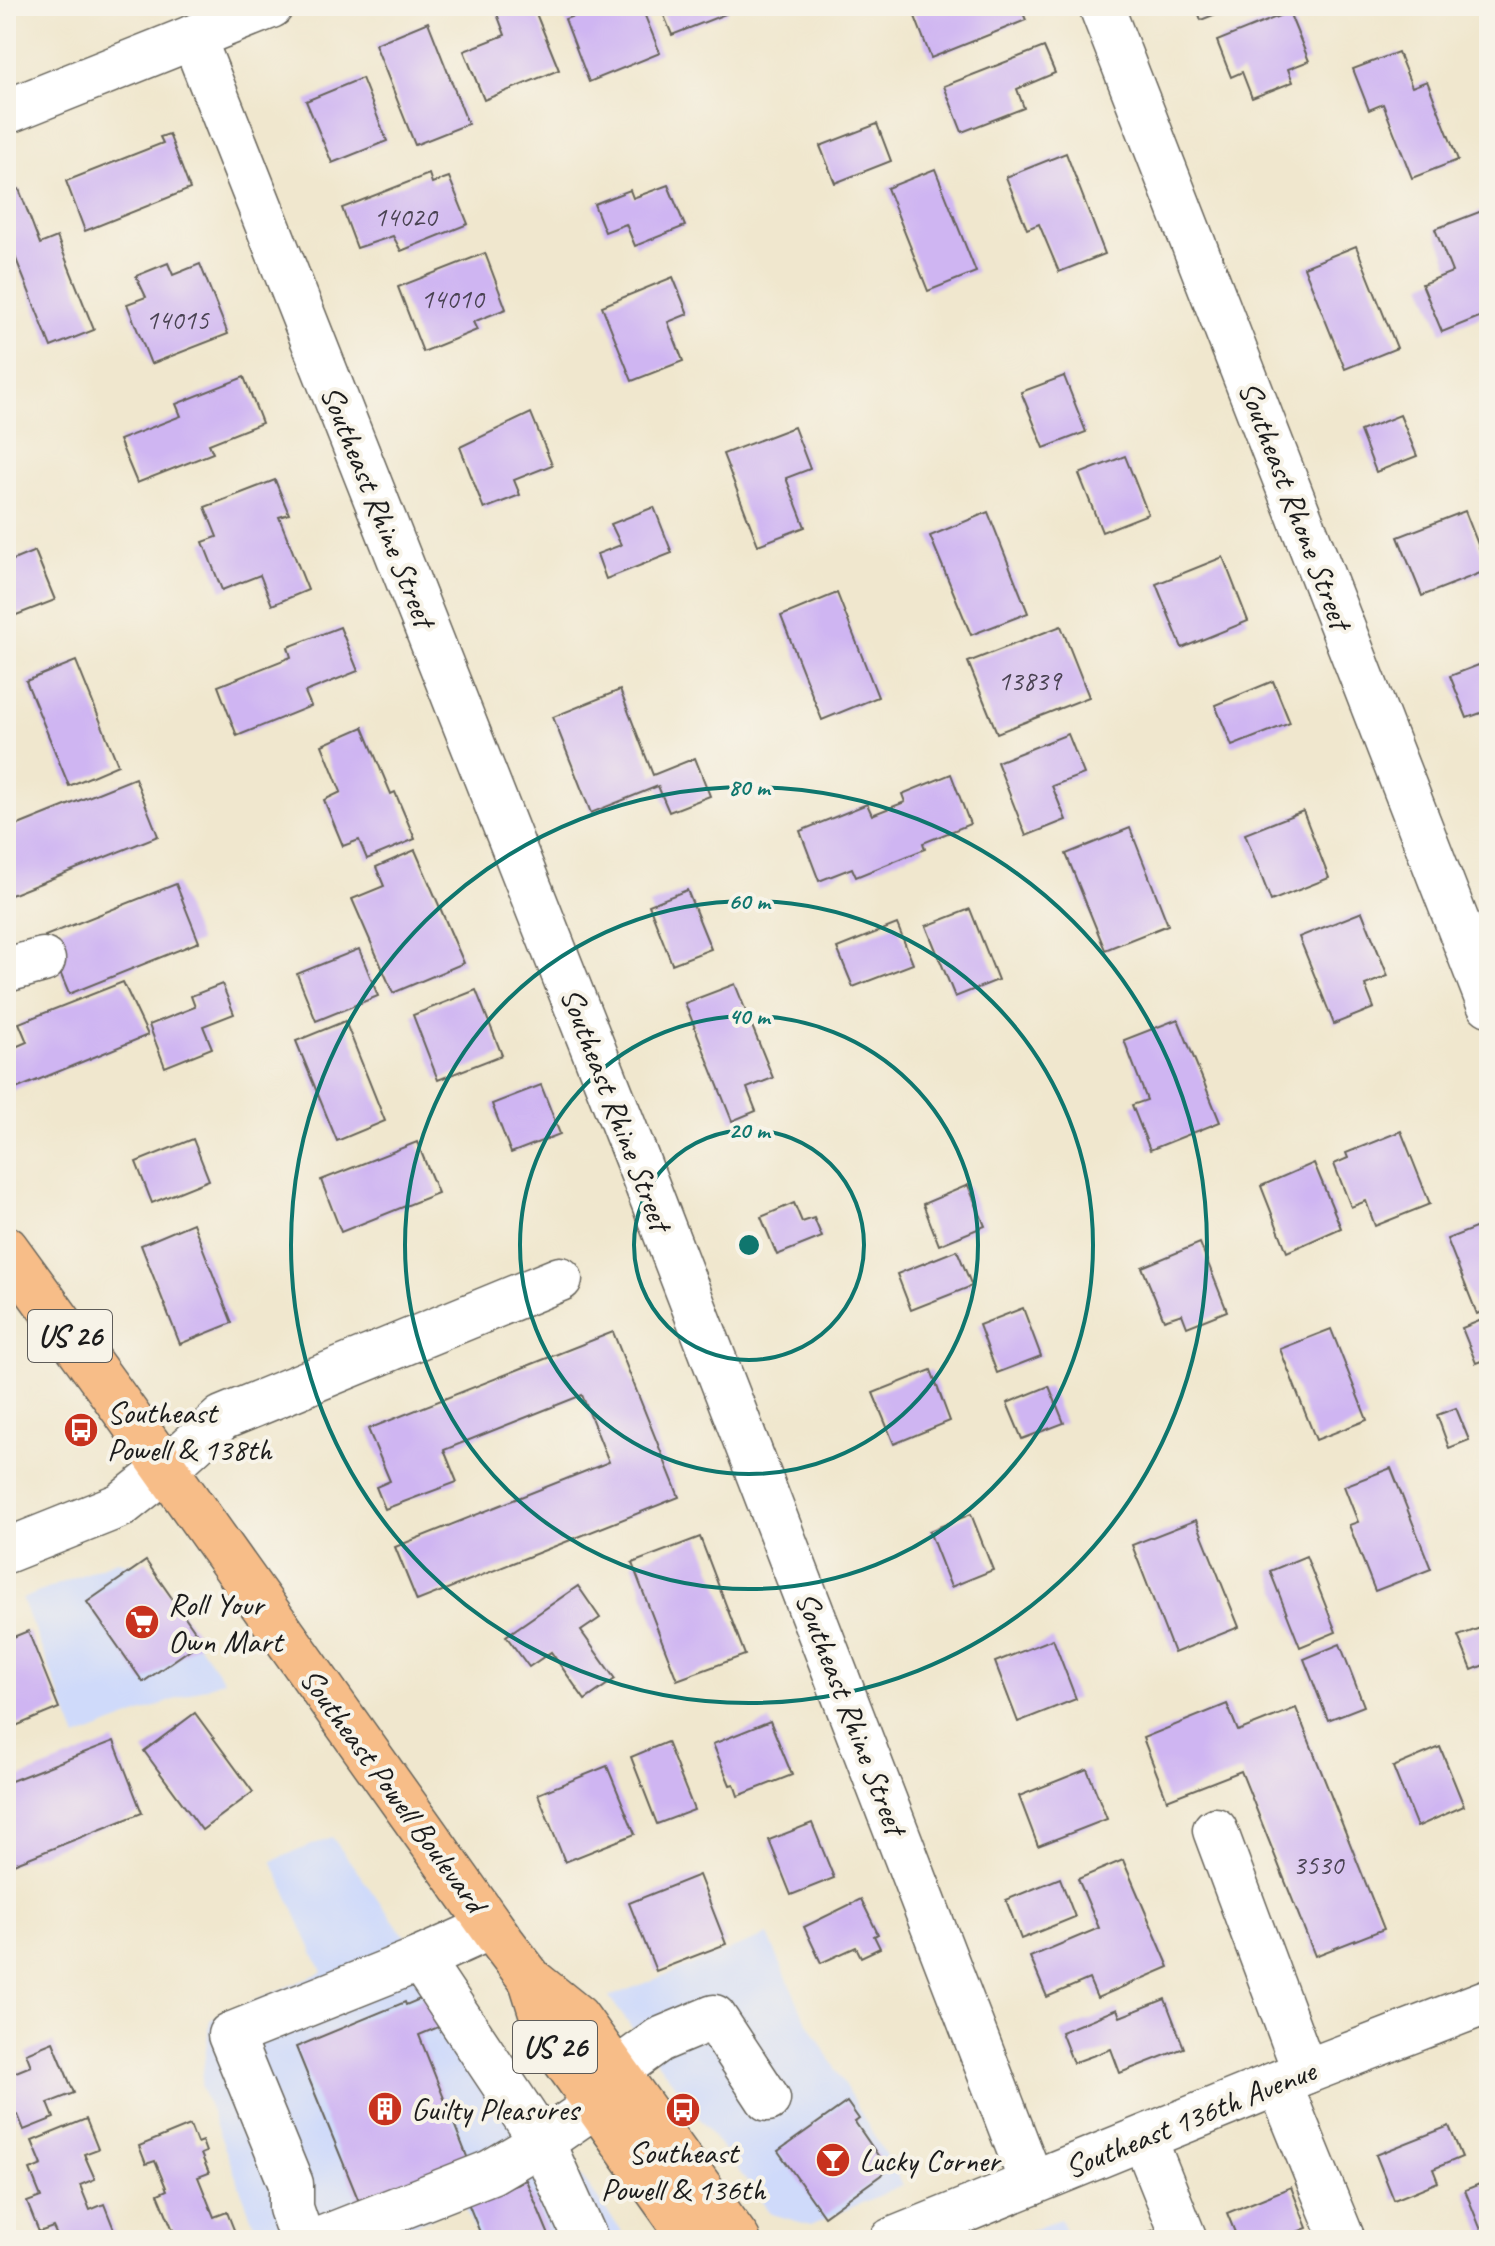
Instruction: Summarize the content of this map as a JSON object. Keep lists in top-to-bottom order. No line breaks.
{"streets":{"main road":["US 26","Southeast Powell Boulevard"],"street":["Southeast Rhone Street","Southeast Rhine Street","Southeast 136th Avenue"]},"crossings":[["Southeast Rhine Street","Southeast 136th Avenue"]],"places":{"bus stop":["Southeast Powell & 138th","Southeast Powell & 136th"],"supermarket":["Roll Your Own Mart"],"building":["Guilty Pleasures"],"bar":["Lucky Corner"]},"house_numbers":["14020","14010","14015","13839","3530"],"rings":["80 m","60 m","40 m","20 m"]}
